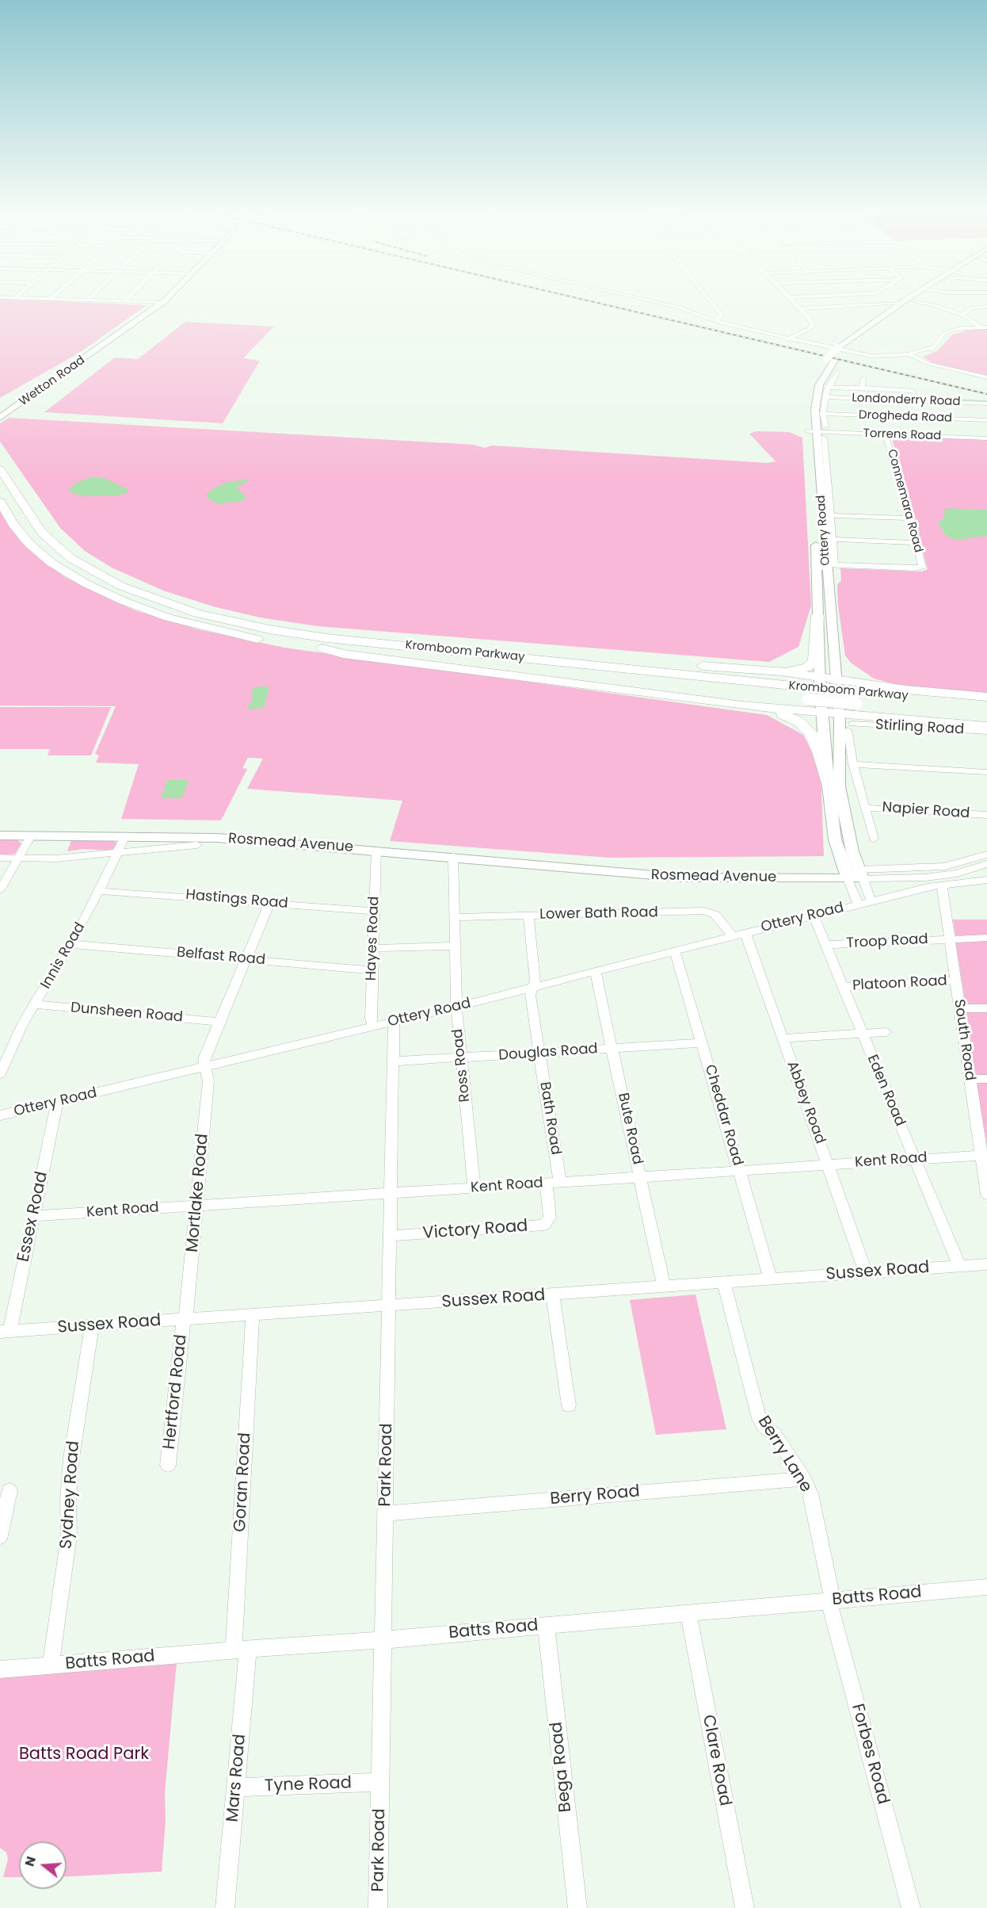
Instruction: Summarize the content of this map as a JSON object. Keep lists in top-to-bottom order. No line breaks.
{"streets":{"highway":["Kromboom Parkway"],"main road":["Wetton Road","Ottery Road","Rosmead Avenue"],"street":["Londonderry Road","Drogheda Road","Torrens Road","Connemara Road","Stirling Road","Napier Road","Hastings Road","Lower Bath Road","Hayes Road","Troop Road","Innis Road","Belfast Road","Platoon Road","Dunsheen Road","South Road","Douglas Road","Ross Road","Eden Road","Abbey Road","Cheddar Road","Bath Road","Bute Road","Kent Road","Mortlake Road","Essex Road","Victory Road","Sussex Road","Hertford Road","Berry Lane","Park Road","Goran Road","Sydney Road","Berry Road","Batts Road","Forbes Road","Clare Road","Bega Road","Mars Road","Tyne Road"]},"crossings":[["Drogheda Road","Torrens Road"],["Torrens Road","Connemara Road"],["Torrens Road","Ottery Road"],["Connemara Road","Ottery Road"],["Ottery Road","Stirling Road"],["Ottery Road","Rosmead Avenue"],["Ottery Road","Lower Bath Road"],["Ottery Road","Hayes Road"],["Ottery Road","Ross Road"],["Ottery Road","Eden Road"],["Ottery Road","Abbey Road"],["Ottery Road","Cheddar Road"],["Ottery Road","Bath Road"],["Ottery Road","Bute Road"],["Ottery Road","Mortlake Road"],["Ottery Road","Essex Road"],["Ottery Road","Park Road"],["Rosmead Avenue","Hayes Road"],["Rosmead Avenue","Innis Road"],["Rosmead Avenue","Ross Road"],["Hastings Road","Hayes Road"],["Hastings Road","Innis Road"],["Hastings Road","Mortlake Road"],["Lower Bath Road","Ross Road"],["Lower Bath Road","Bath Road"],["Hayes Road","Belfast Road"],["Troop Road","South Road"],["Troop Road","Eden Road"],["Innis Road","Belfast Road"],["Innis Road","Dunsheen Road"],["Belfast Road","Mortlake Road"],["Platoon Road","South Road"],["Platoon Road","Eden Road"],["Dunsheen Road","Mortlake Road"],["South Road","Kent Road"],["Douglas Road","Ross Road"],["Douglas Road","Cheddar Road"],["Douglas Road","Bath Road"],["Douglas Road","Bute Road"],["Douglas Road","Park Road"],["Ross Road","Kent Road"],["Eden Road","Kent Road"],["Eden Road","Sussex Road"],["Abbey Road","Kent Road"],["Abbey Road","Sussex Road"],["Cheddar Road","Kent Road"],["Cheddar Road","Sussex Road"],["Bath Road","Kent Road"],["Bute Road","Kent Road"],["Bute Road","Sussex Road"],["Kent Road","Mortlake Road"],["Kent Road","Essex Road"],["Kent Road","Victory Road"],["Kent Road","Park Road"],["Mortlake Road","Sussex Road"],["Mortlake Road","Hertford Road"],["Essex Road","Sussex Road"],["Victory Road","Park Road"],["Sussex Road","Hertford Road"],["Sussex Road","Berry Lane"],["Sussex Road","Park Road"],["Sussex Road","Goran Road"],["Sussex Road","Sydney Road"],["Berry Lane","Berry Road"],["Berry Lane","Batts Road"],["Berry Lane","Forbes Road"],["Park Road","Berry Road"],["Park Road","Batts Road"],["Park Road","Tyne Road"],["Goran Road","Batts Road"],["Goran Road","Mars Road"],["Sydney Road","Batts Road"],["Batts Road","Forbes Road"],["Batts Road","Clare Road"],["Batts Road","Bega Road"],["Batts Road","Mars Road"],["Mars Road","Tyne Road"]],"parks":["Batts Road Park"],"north":"left"}
